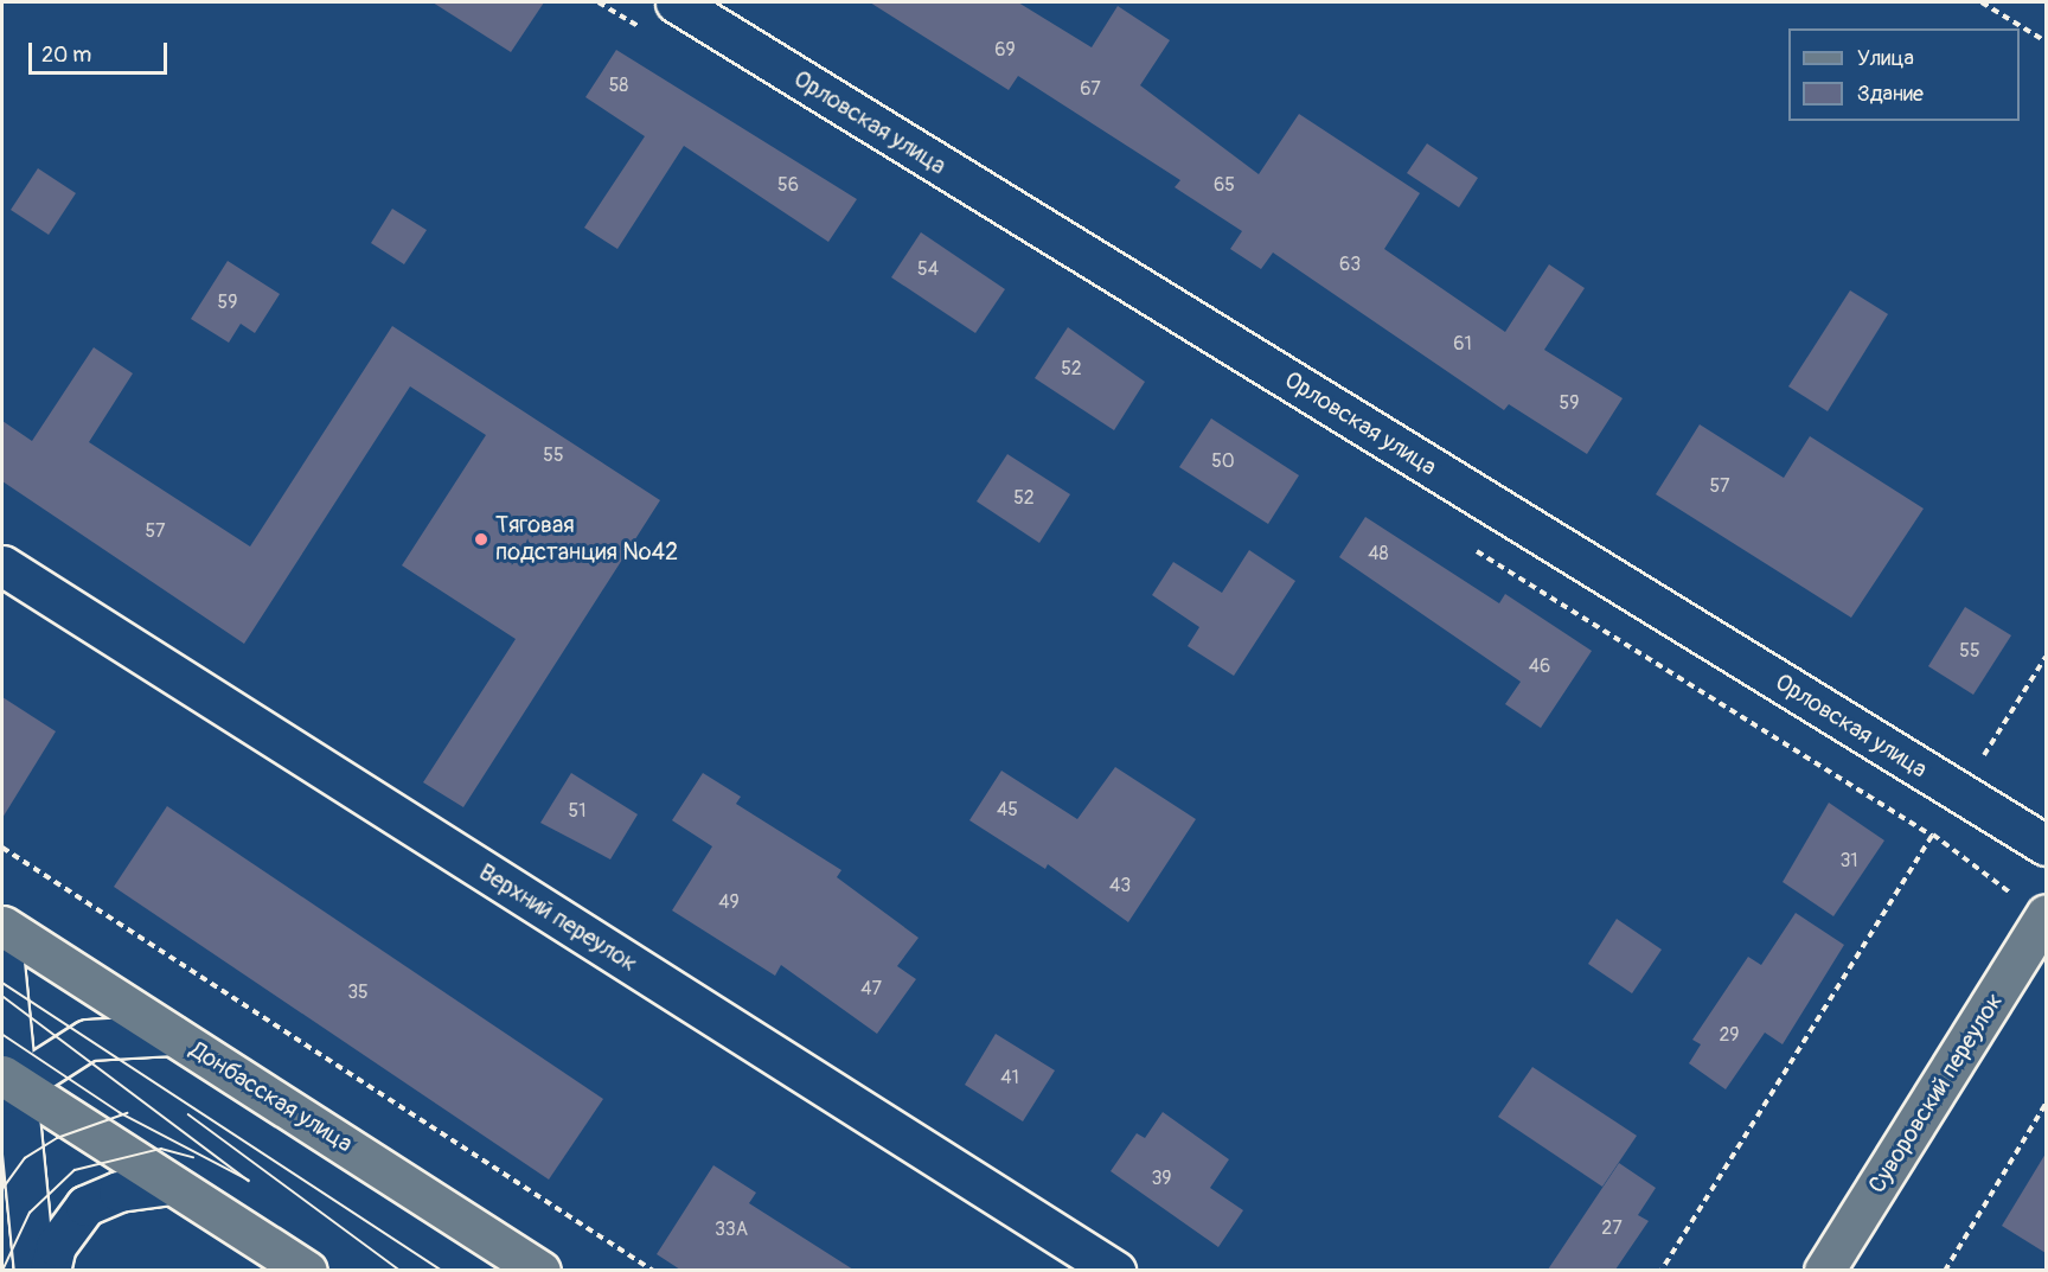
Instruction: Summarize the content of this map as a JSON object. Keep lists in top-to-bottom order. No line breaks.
{"streets":{"main road":["Суворовский переулок","Донбасская улица"],"street":["Орловская улица","Верхний переулок"]},"places":["Тяговая подстанция №42"],"house_numbers":["69","58","67","56","65","63","54","59","61","52","59","55","50","57","52","57","48","55","46","45","51","31","43","49","47","35","29","41","39","27","33А"],"legend":["Улица","Здание"],"scale_bar":"20 m"}
